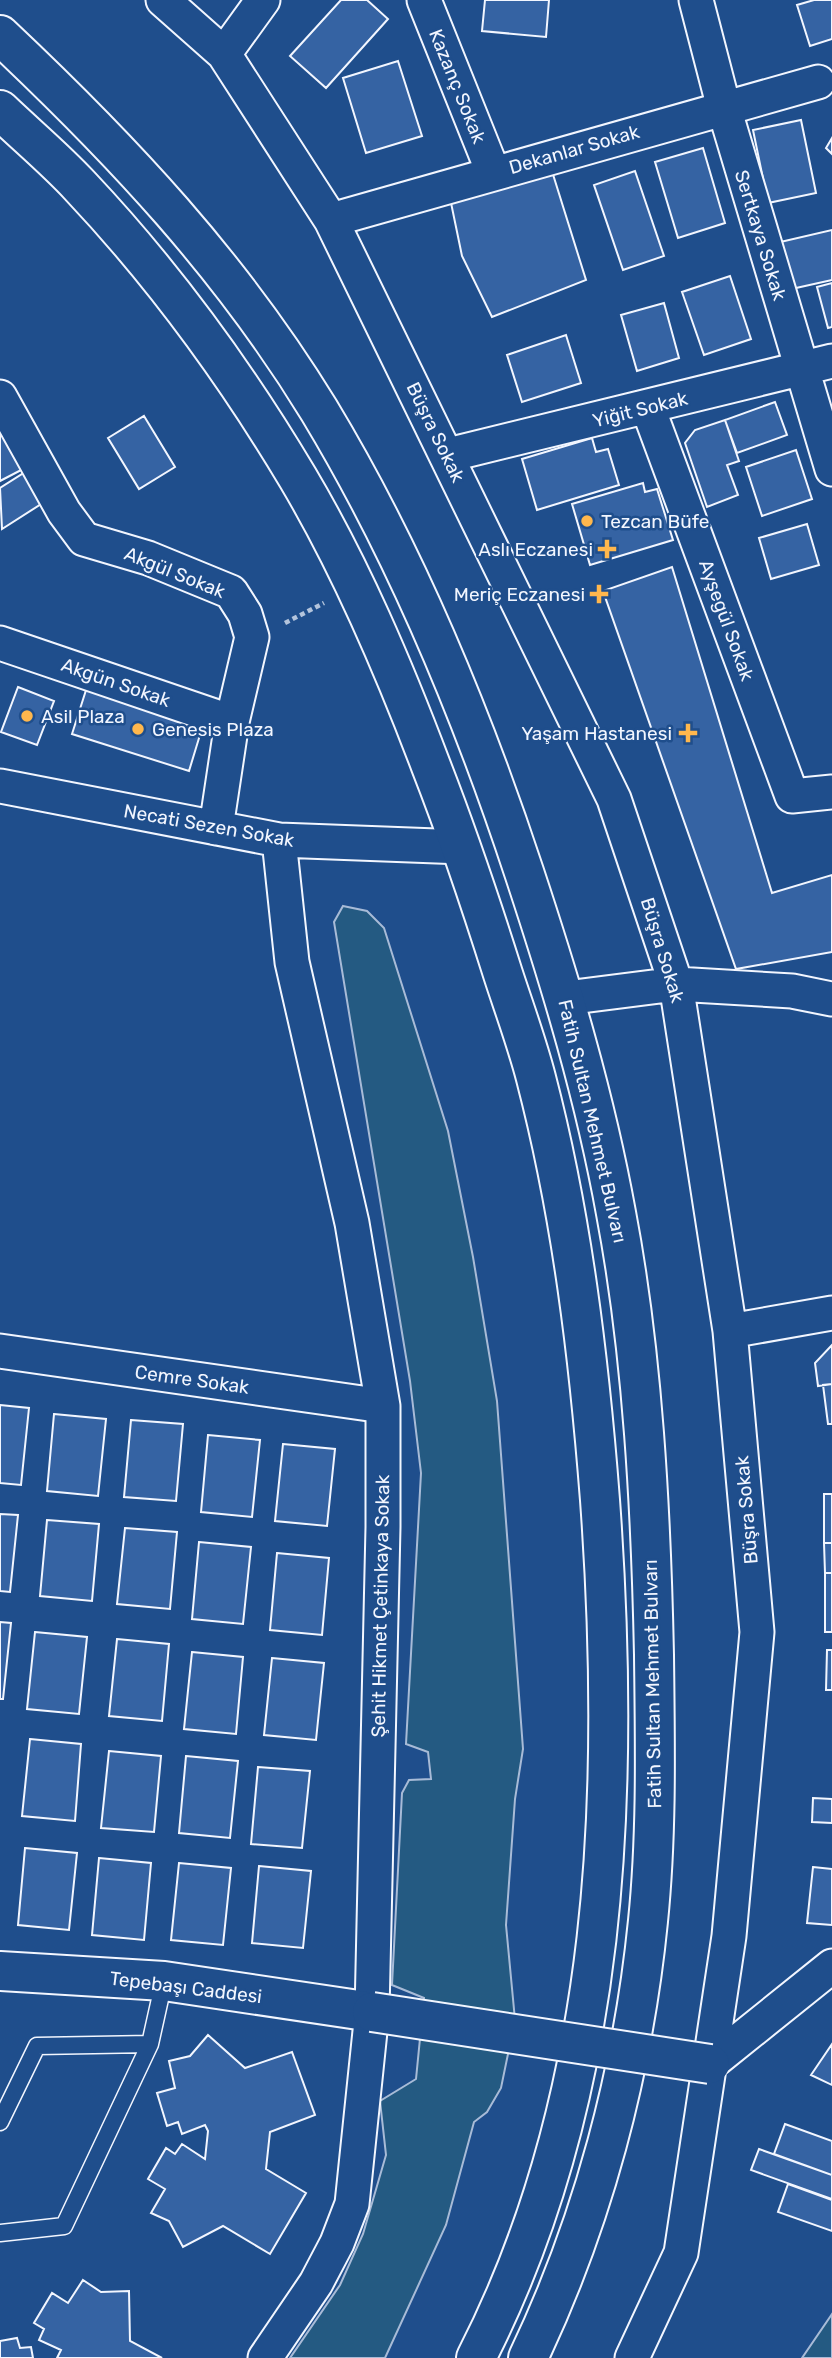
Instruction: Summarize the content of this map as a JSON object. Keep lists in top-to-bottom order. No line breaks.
{"streets":{"main road":["Fatih Sultan Mehmet Bulvarı","Tepebaşı Caddesi"],"street":["Kazanç Sokak","Dekanlar Sokak","Sertkaya Sokak","Yiğit Sokak","Büşra Sokak","Akgül Sokak","Ayşegül Sokak","Akgün Sokak","Necati Sezen Sokak","Cemre Sokak","Şehit Hikmet Çetinkaya Sokak"]},"crossings":[["Kazanç Sokak","Dekanlar Sokak"],["Dekanlar Sokak","Sertkaya Sokak"],["Dekanlar Sokak","Büşra Sokak"],["Sertkaya Sokak","Yiğit Sokak"],["Yiğit Sokak","Büşra Sokak"],["Yiğit Sokak","Ayşegül Sokak"],["Büşra Sokak","Tepebaşı Caddesi"],["Necati Sezen Sokak","Şehit Hikmet Çetinkaya Sokak"],["Cemre Sokak","Şehit Hikmet Çetinkaya Sokak"],["Şehit Hikmet Çetinkaya Sokak","Tepebaşı Caddesi"]],"places":{"other":["Tezcan Büfe","Asil Plaza","Genesis Plaza"],"health":["Aslı Eczanesi","Meriç Eczanesi","Yaşam Hastanesi"]}}
